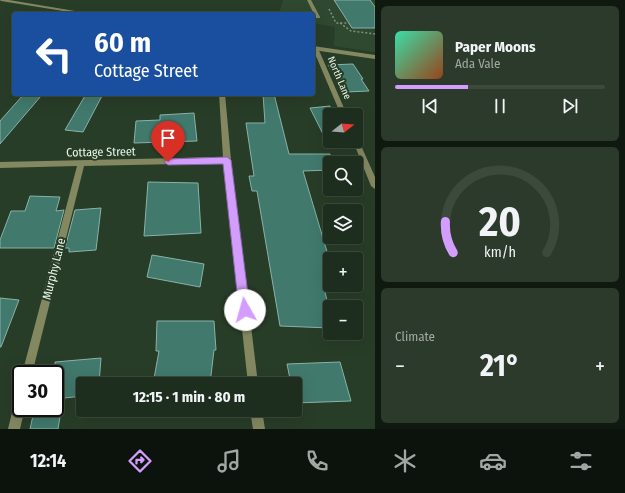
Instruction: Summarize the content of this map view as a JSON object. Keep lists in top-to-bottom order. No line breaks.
{"streets":{"street":["North Lane","Cottage Street","Murphy Lane"]},"crossings":[["Cottage Street","Murphy Lane"]],"north":"right","page":{"turn":["60 m","Cottage Street"],"song":["Paper Moons","Ada Vale"],"map_buttons":["+","−"],"tile":"Climate","heat":["−","21°","+"],"limit":"30","trip":"12:15 · 1 min · 80 m","tabs":"12:14","gauge":["20","km/h"]}}
